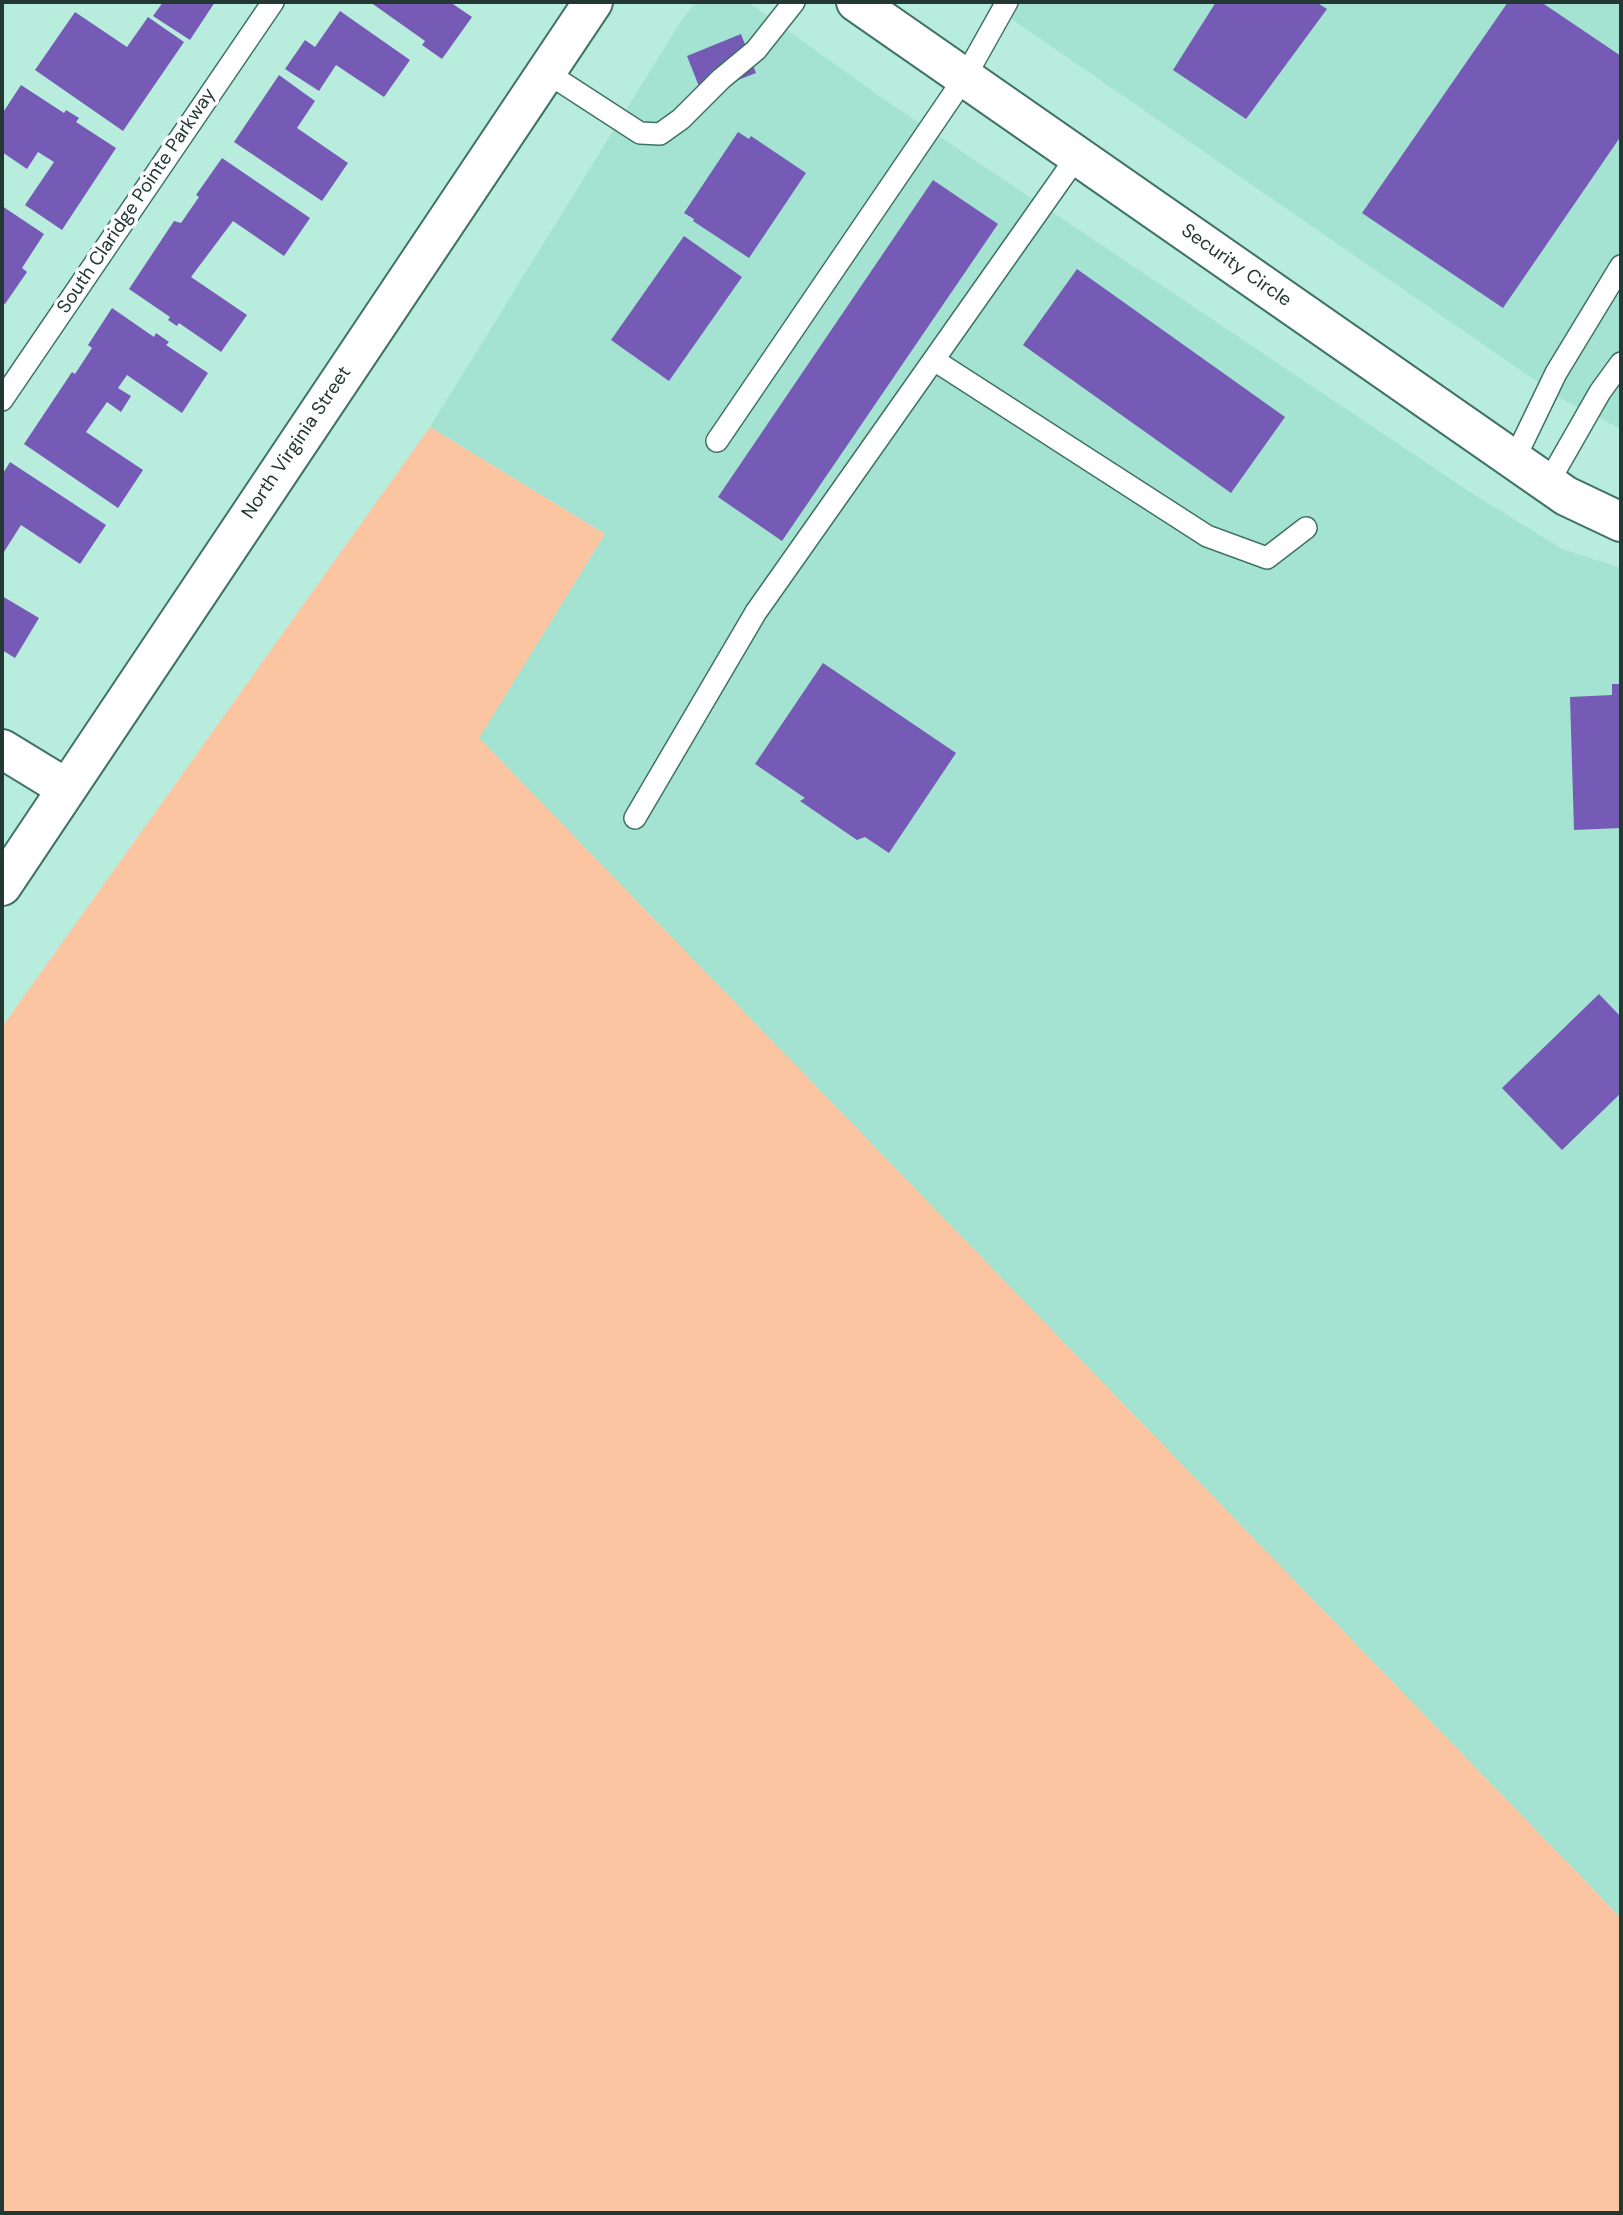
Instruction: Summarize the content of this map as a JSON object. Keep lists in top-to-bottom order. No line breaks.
{"streets":{"main road":["Security Circle","North Virginia Street"],"lane":["South Claridge Pointe Parkway"]}}
